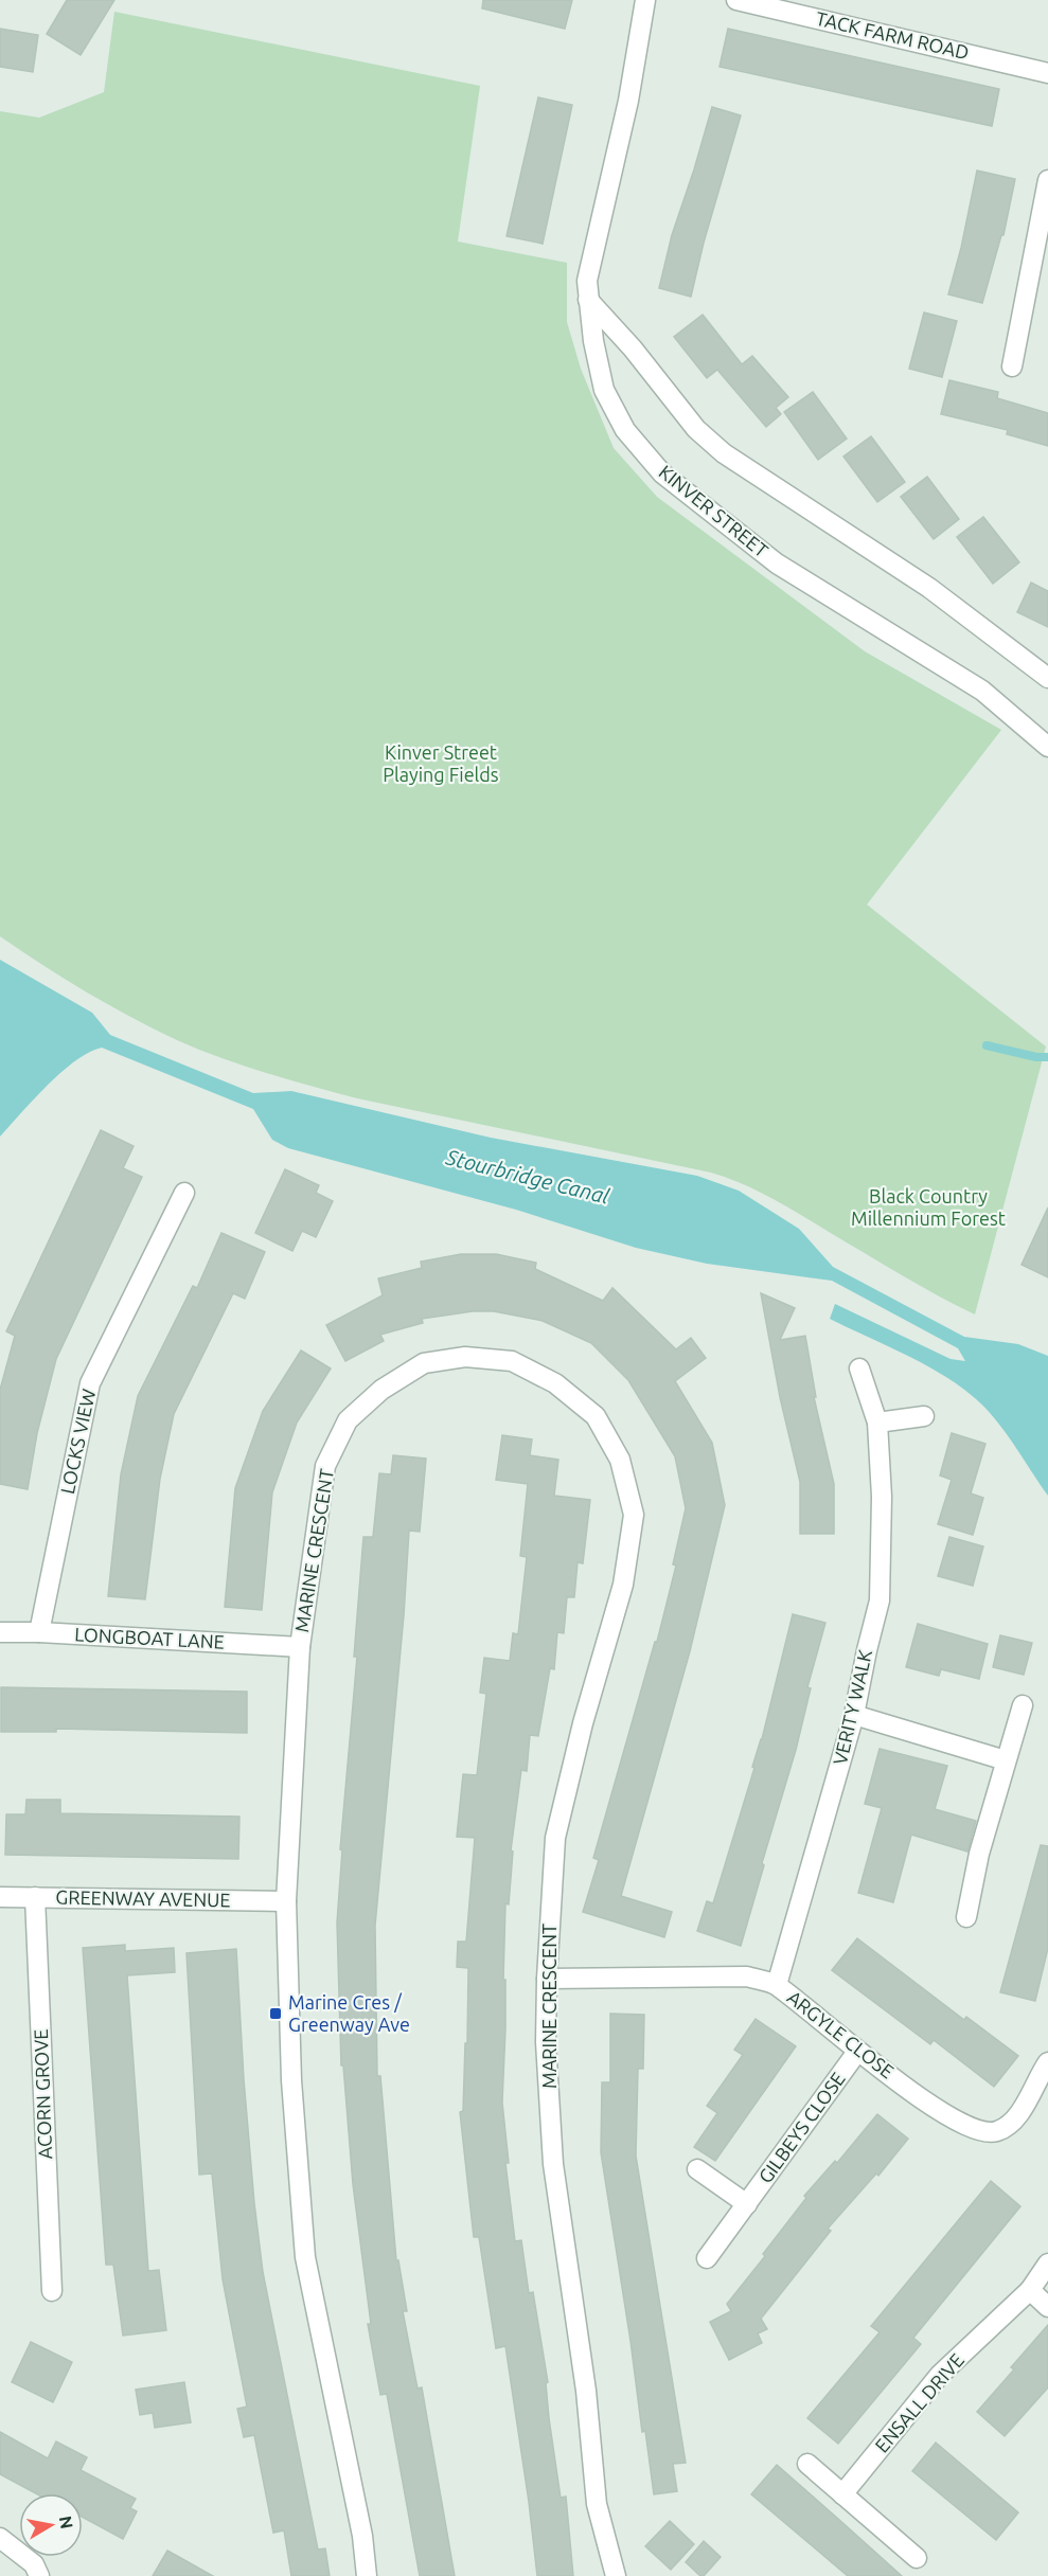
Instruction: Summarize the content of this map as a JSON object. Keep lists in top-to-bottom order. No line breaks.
{"streets":{"street":["TACK FARM ROAD","KINVER STREET","LOCKS VIEW","MARINE CRESCENT","LONGBOAT LANE","VERITY WALK","GREENWAY AVENUE","ARGYLE CLOSE","ACORN GROVE","GILBEYS CLOSE","ENSALL DRIVE"]},"crossings":[["LOCKS VIEW","LONGBOAT LANE"],["MARINE CRESCENT","LONGBOAT LANE"],["MARINE CRESCENT","GREENWAY AVENUE"],["MARINE CRESCENT","ARGYLE CLOSE"],["VERITY WALK","ARGYLE CLOSE"],["GREENWAY AVENUE","ACORN GROVE"],["ARGYLE CLOSE","GILBEYS CLOSE"]],"water":["Stourbridge Canal"],"parks":["Kinver Street Playing Fields","Black Country Millennium Forest"],"places":{"transit":["Marine Cres / Greenway Ave"]},"north":"right"}
